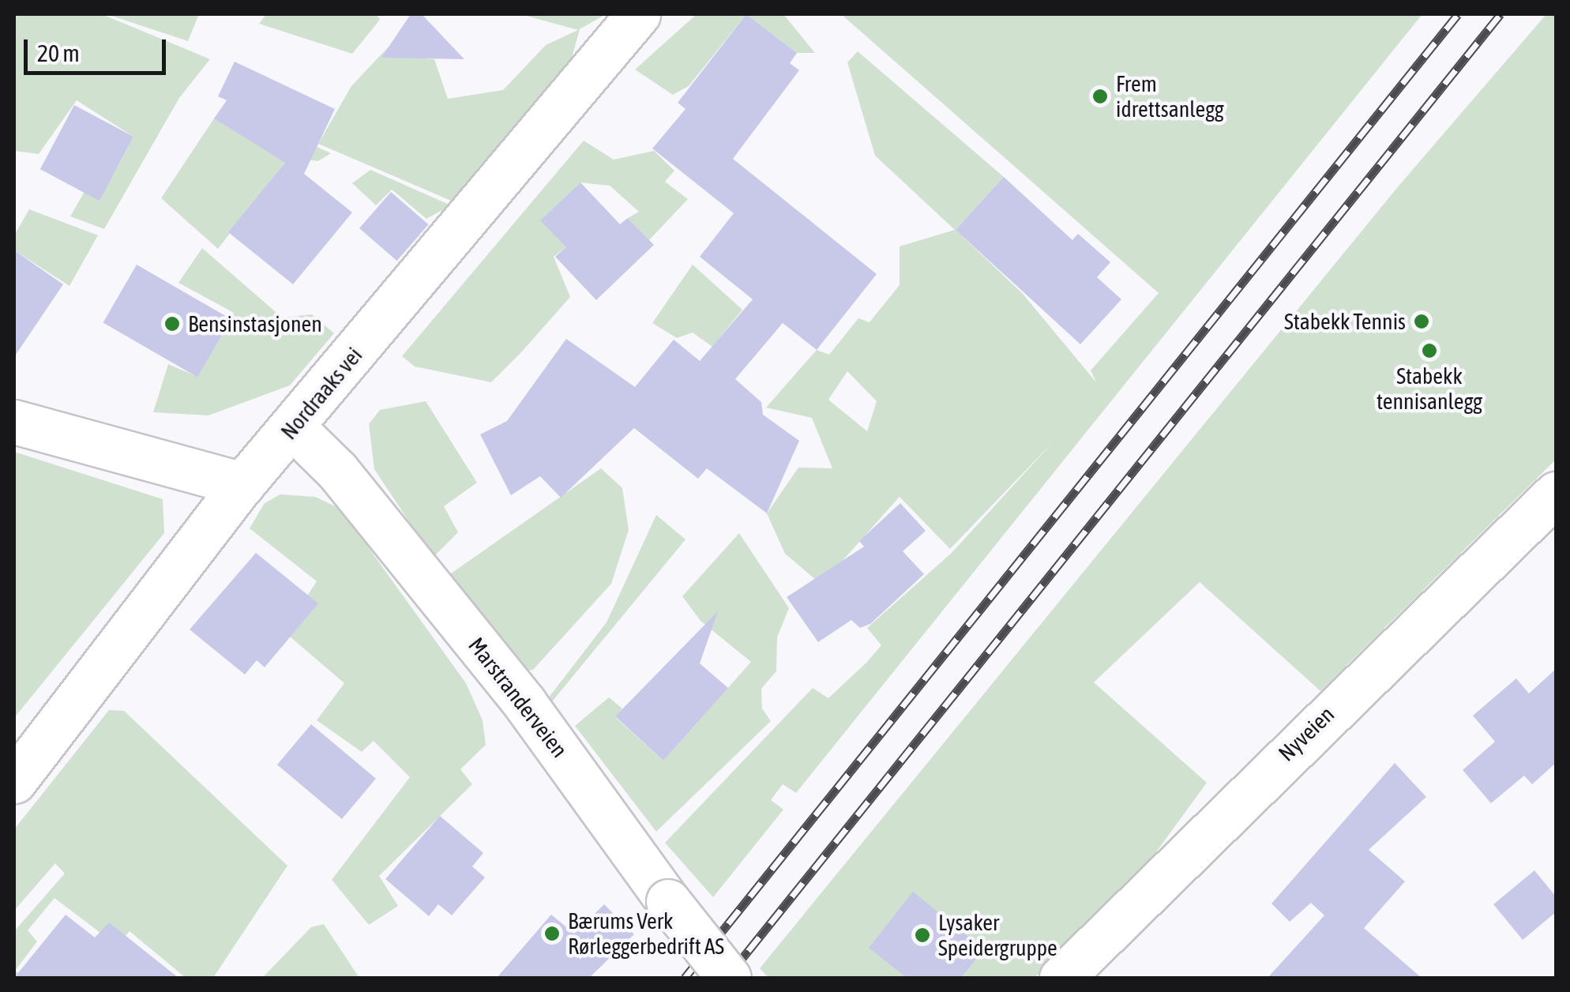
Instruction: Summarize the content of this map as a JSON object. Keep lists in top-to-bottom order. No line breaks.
{"streets":{"street":["Nordraaks vei","Marstranderveien","Nyveien"]},"crossings":[["Nordraaks vei","Marstranderveien"]],"places":["Frem idrettsanlegg","Stabekk Tennis","Bensinstasjonen","Stabekk tennisanlegg","Bærums Verk Rørleggerbedrift AS","Lysaker Speidergruppe"],"scale_bar":"20 m"}
